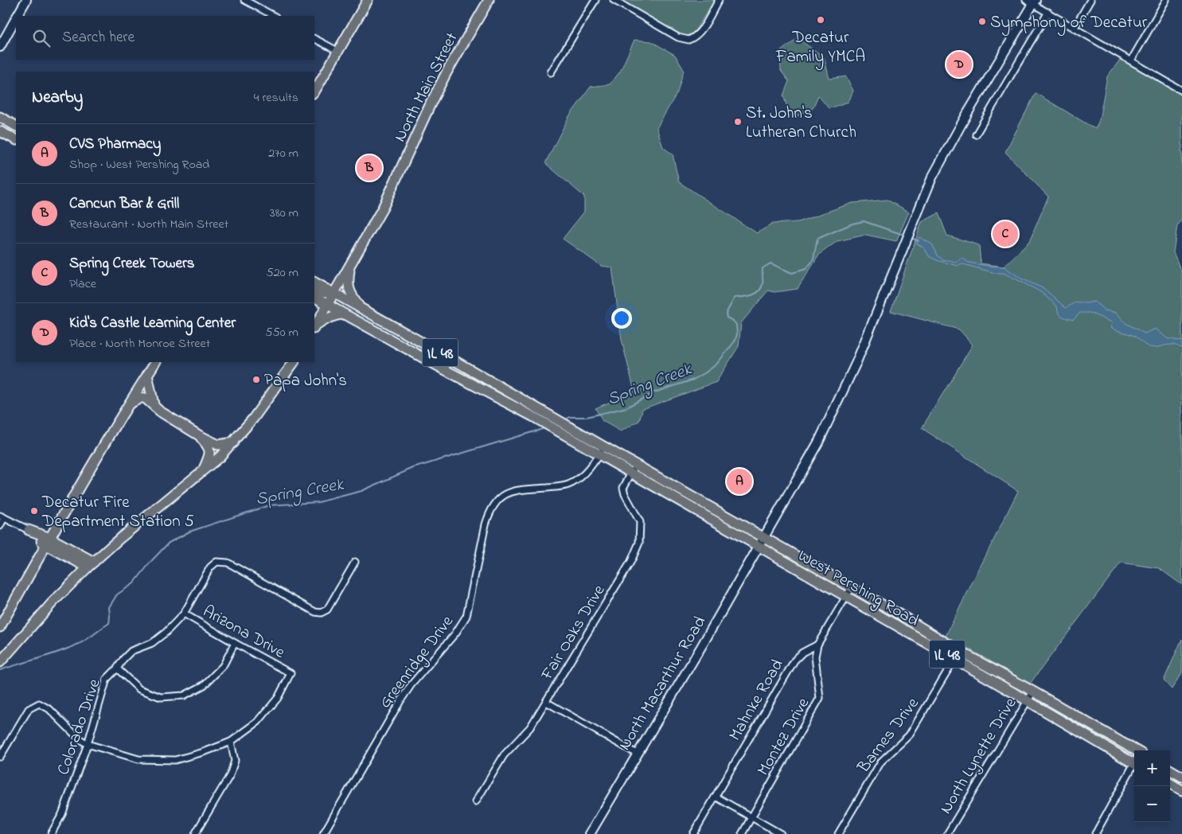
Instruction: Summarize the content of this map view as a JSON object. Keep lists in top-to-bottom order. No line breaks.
{"streets":{"main road":["North Main Street","IL 48","West Pershing Road"],"street":["Arizona Drive","Fair Oaks Drive","Greenridge Drive","North Macarthur Road","Mahnke Road","Colorado Drive","Barnes Drive","Montez Drive","North Lynette Drive"]},"crossings":[["North Main Street","IL 48"],["IL 48","West Pershing Road"],["West Pershing Road","Fair Oaks Drive"],["West Pershing Road","Greenridge Drive"],["West Pershing Road","North Macarthur Road"],["West Pershing Road","Mahnke Road"],["West Pershing Road","Barnes Drive"],["West Pershing Road","North Lynette Drive"],["Arizona Drive","Colorado Drive"],["Mahnke Road","Montez Drive"]],"water":["Spring Creek"],"places":["Decatur Family YMCA","Symphony of Decatur","St. John's Lutheran Church","Papa John's","Decatur Fire Department Station 5"],"page":{"search":"Search here","pins":["D","B","C","A"],"heading":["Nearby","4 results"],"list":[{"mark":"A","name":"CVS Pharmacy","note":"Shop · West Pershing Road","value":"270 m"},{"mark":"B","name":"Cancun Bar & Grill","note":"Restaurant · North Main Street","value":"380 m"},{"mark":"C","name":"Spring Creek Towers","note":"Place","value":"520 m"},{"mark":"D","name":"Kid's Castle Learning Center","note":"Place · North Monroe Street","value":"550 m"}],"map_buttons":["+","−"]}}
